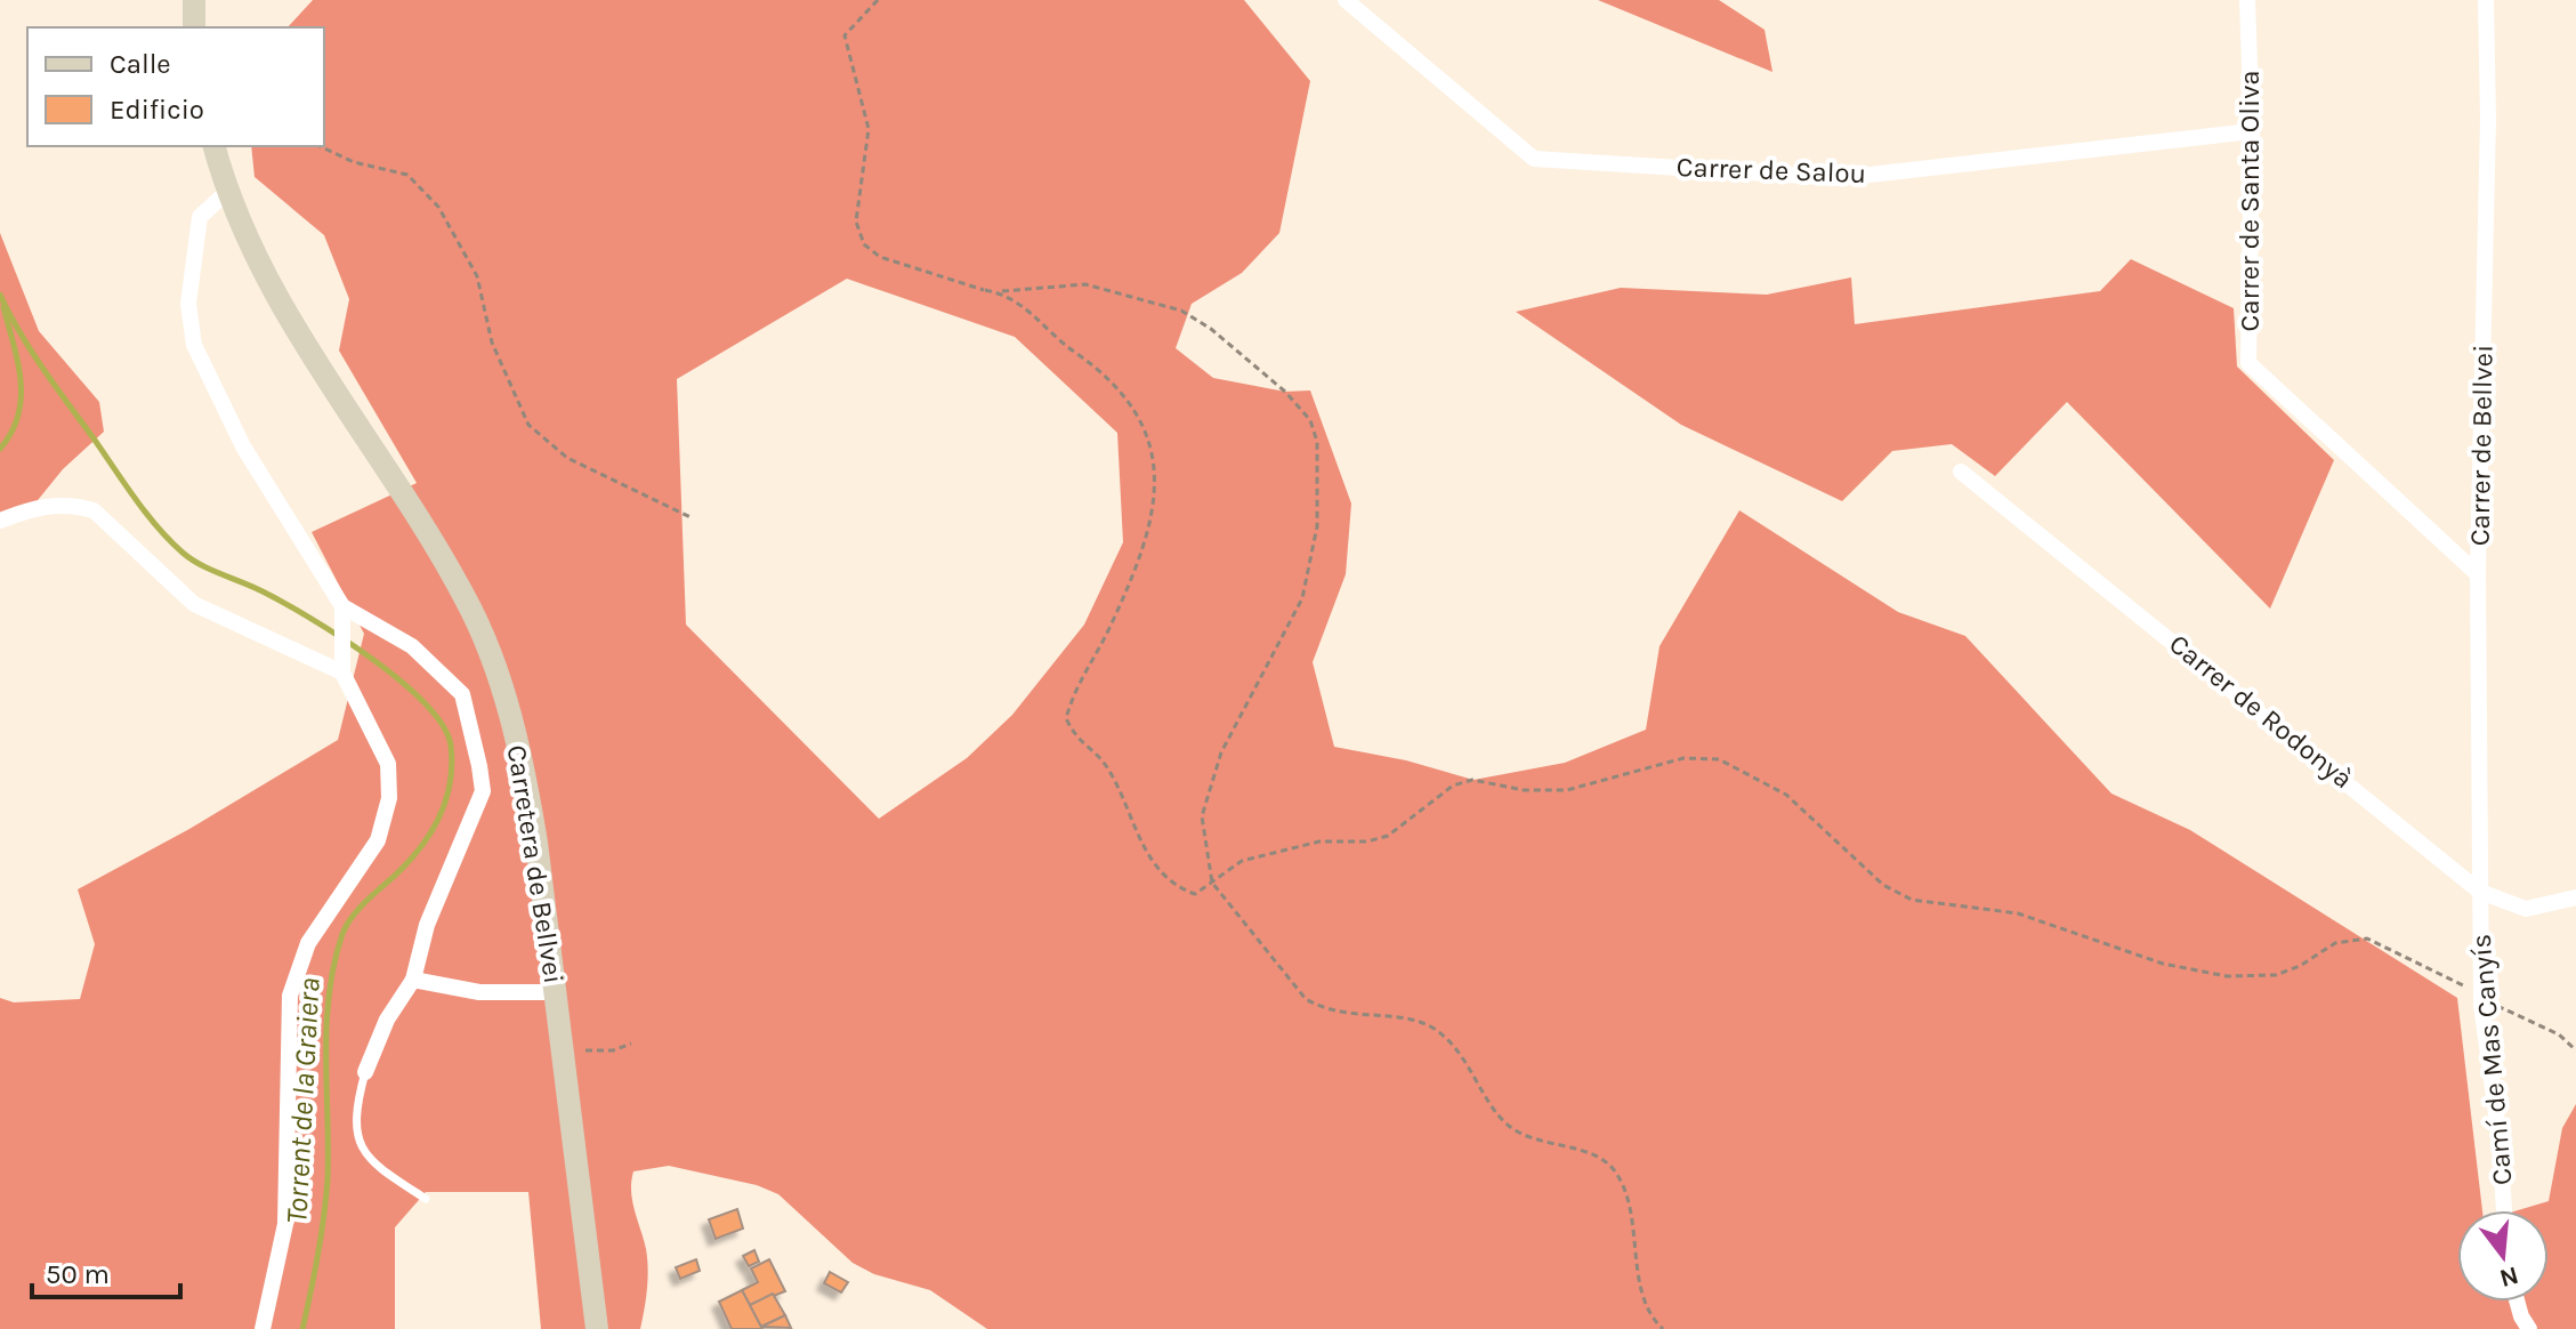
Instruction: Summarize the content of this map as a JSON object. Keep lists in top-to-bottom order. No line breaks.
{"streets":{"main road":["Carretera de Bellvei"],"street":["Carrer de Salou","Carrer de Santa Oliva","Carrer de Bellvei","Carrer de Rodonyà","Camí de Mas Canyís"]},"crossings":[["Carrer de Salou","Carrer de Santa Oliva"],["Carrer de Santa Oliva","Carrer de Bellvei"],["Carrer de Bellvei","Carrer de Rodonyà"],["Carrer de Bellvei","Camí de Mas Canyís"],["Carrer de Rodonyà","Camí de Mas Canyís"]],"water":["Torrent de la Graiera"],"legend":["Calle","Edificio"],"scale_bar":"50 m","north":"bottom"}
